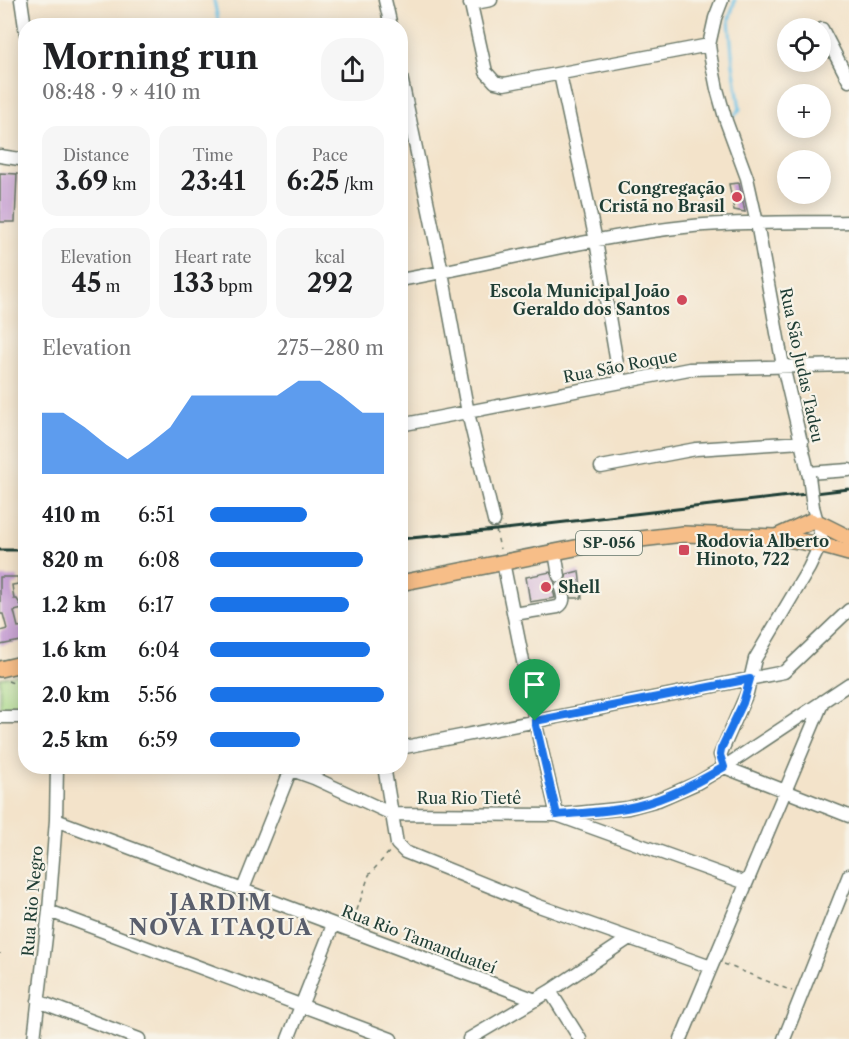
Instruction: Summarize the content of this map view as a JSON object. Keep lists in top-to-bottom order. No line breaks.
{"streets":{"main road":["SP-056"],"street":["Rua São Judas Tadeu","Rua São Roque","Rua Rio Tietê","Rua Rio Negro","Rua Rio Tamanduateí"]},"crossings":[["Rua São Judas Tadeu","Rua São Roque"],["Rua São Judas Tadeu","SP-056"],["Rua Rio Negro","Rua Rio Tamanduateí"]],"districts":["JARDIM NOVA ITAQUA"],"places":{"other":["Congregação Cristã no Brasil","Escola Municipal João Geraldo dos Santos","Shell"],"transit":["Rodovia Alberto Hinoto, 722"]},"page":{"map_buttons":["+","−"],"heading":["Morning run","08:48 · 9 × 410 m"],"stats":[["Distance","3.69 km"],["Time","23:41"],["Pace","6:25 /km"],["Elevation","45 m"],["Heart rate","133 bpm"],["kcal","292"]],"chart":["Elevation","275–280 m"],"list":[{"name":"410 m","note":"6:51"},{"name":"820 m","note":"6:08"},{"name":"1.2 km","note":"6:17"},{"name":"1.6 km","note":"6:04"},{"name":"2.0 km","note":"5:56"},{"name":"2.5 km","note":"6:59"}]}}
